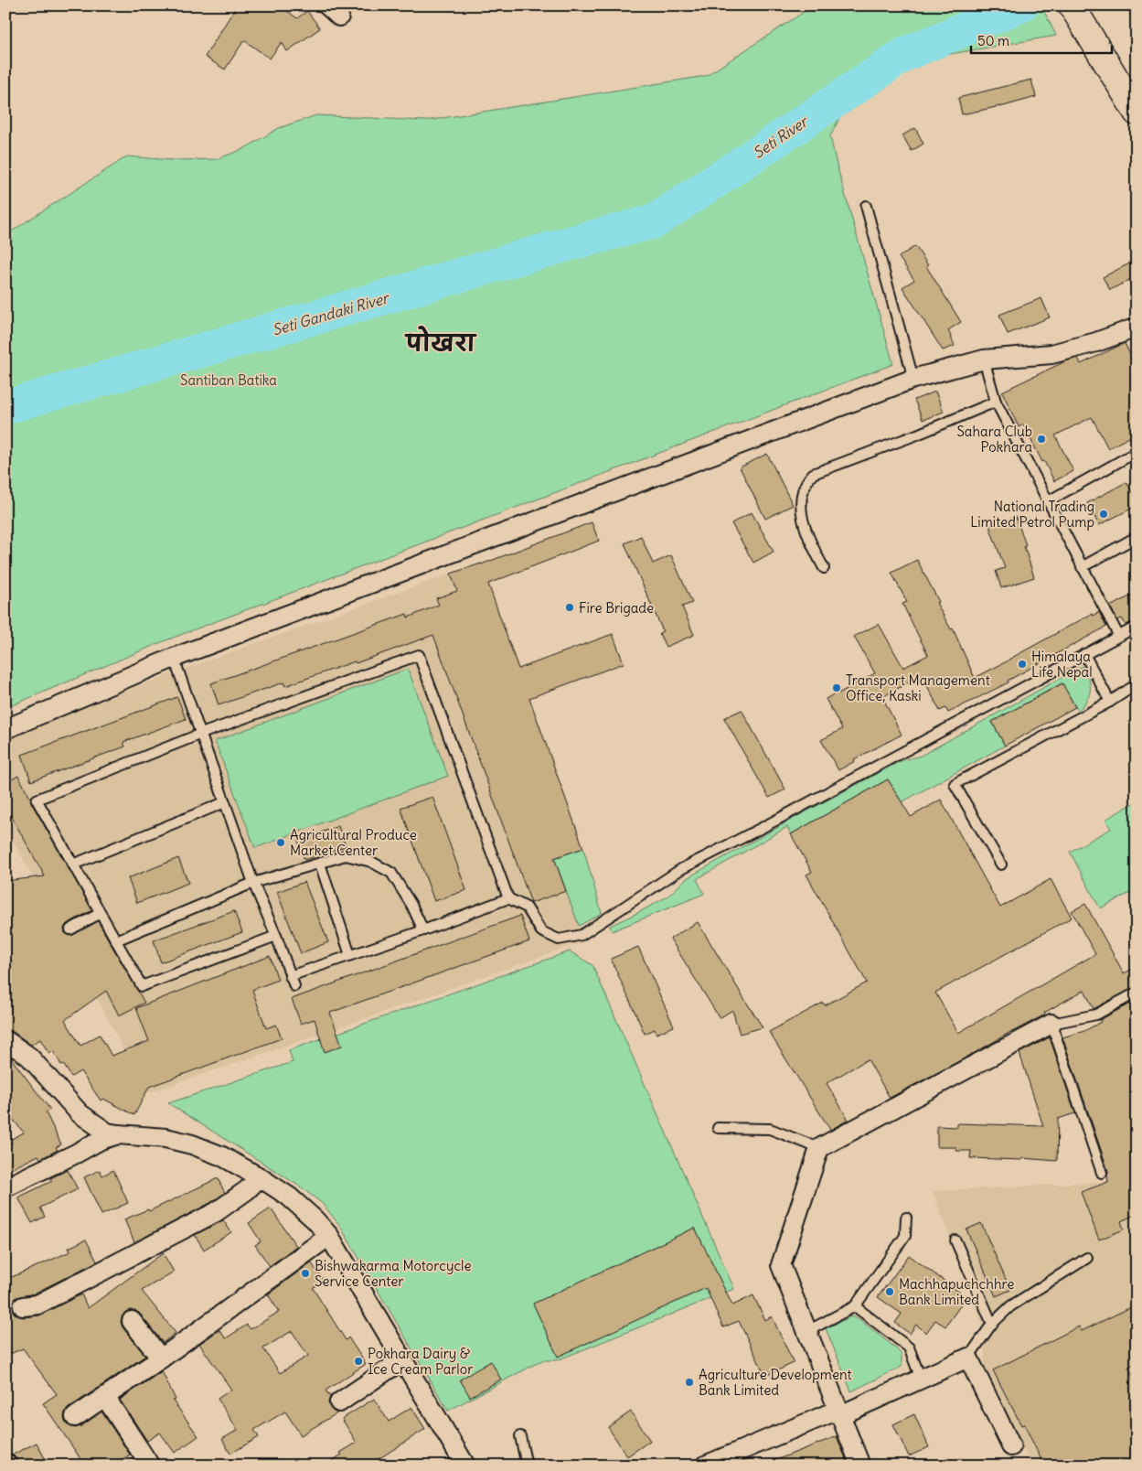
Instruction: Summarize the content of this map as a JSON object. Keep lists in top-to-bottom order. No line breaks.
{"districts":["पोखरा"],"water":["Seti River","Seti Gandaki River"],"parks":["Santiban Batika"],"places":["Sahara Club Pokhara","National Trading Limited Petrol Pump","Fire Brigade","Himalaya Life Nepal","Transport Management Office, Kaski","Agricultural Produce Market Center","Bishwakarma Motorcycle Service Center","Machhapuchchhre Bank Limited","Pokhara Dairy & Ice Cream Parlor","Agriculture Development Bank Limited"],"scale_bar":"50 m"}
